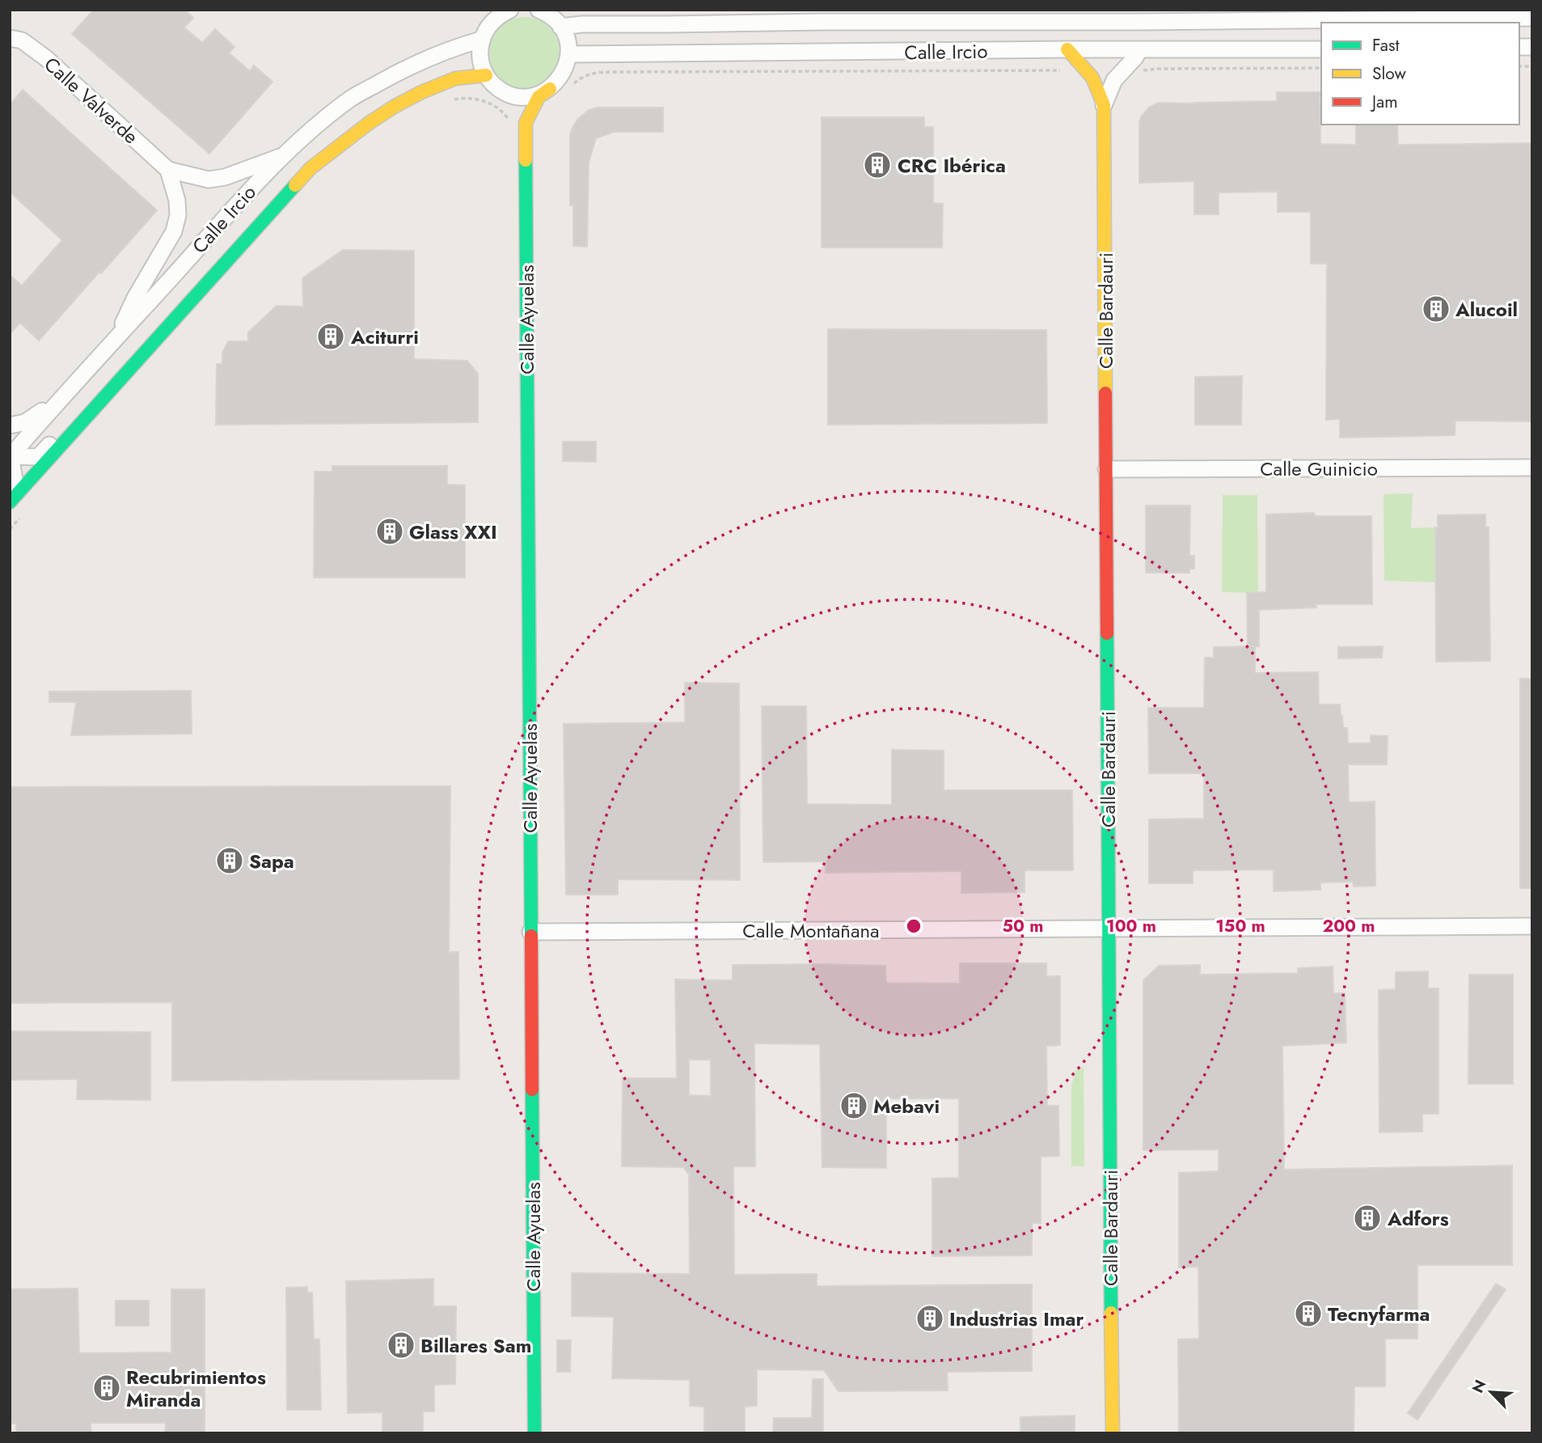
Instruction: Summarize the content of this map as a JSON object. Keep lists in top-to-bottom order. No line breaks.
{"streets":{"street":["Calle Ircio","Calle Valverde","Calle Bardauri","Calle Ayuelas","Calle Guinicio","Calle Montañana"]},"crossings":[["Calle Ircio","Calle Valverde"],["Calle Ircio","Calle Bardauri"],["Calle Bardauri","Calle Guinicio"],["Calle Bardauri","Calle Montañana"],["Calle Ayuelas","Calle Montañana"]],"places":{"building":["CRC Ibérica","Alucoil","Aciturri","Glass XXI","Sapa","Mebavi","Adfors","Tecnyfarma","Industrias Imar","Billares Sam","Recubrimientos Miranda"]},"legend":["Fast","Slow","Jam"],"north":"top left","rings":["50 m","100 m","150 m","200 m"]}
